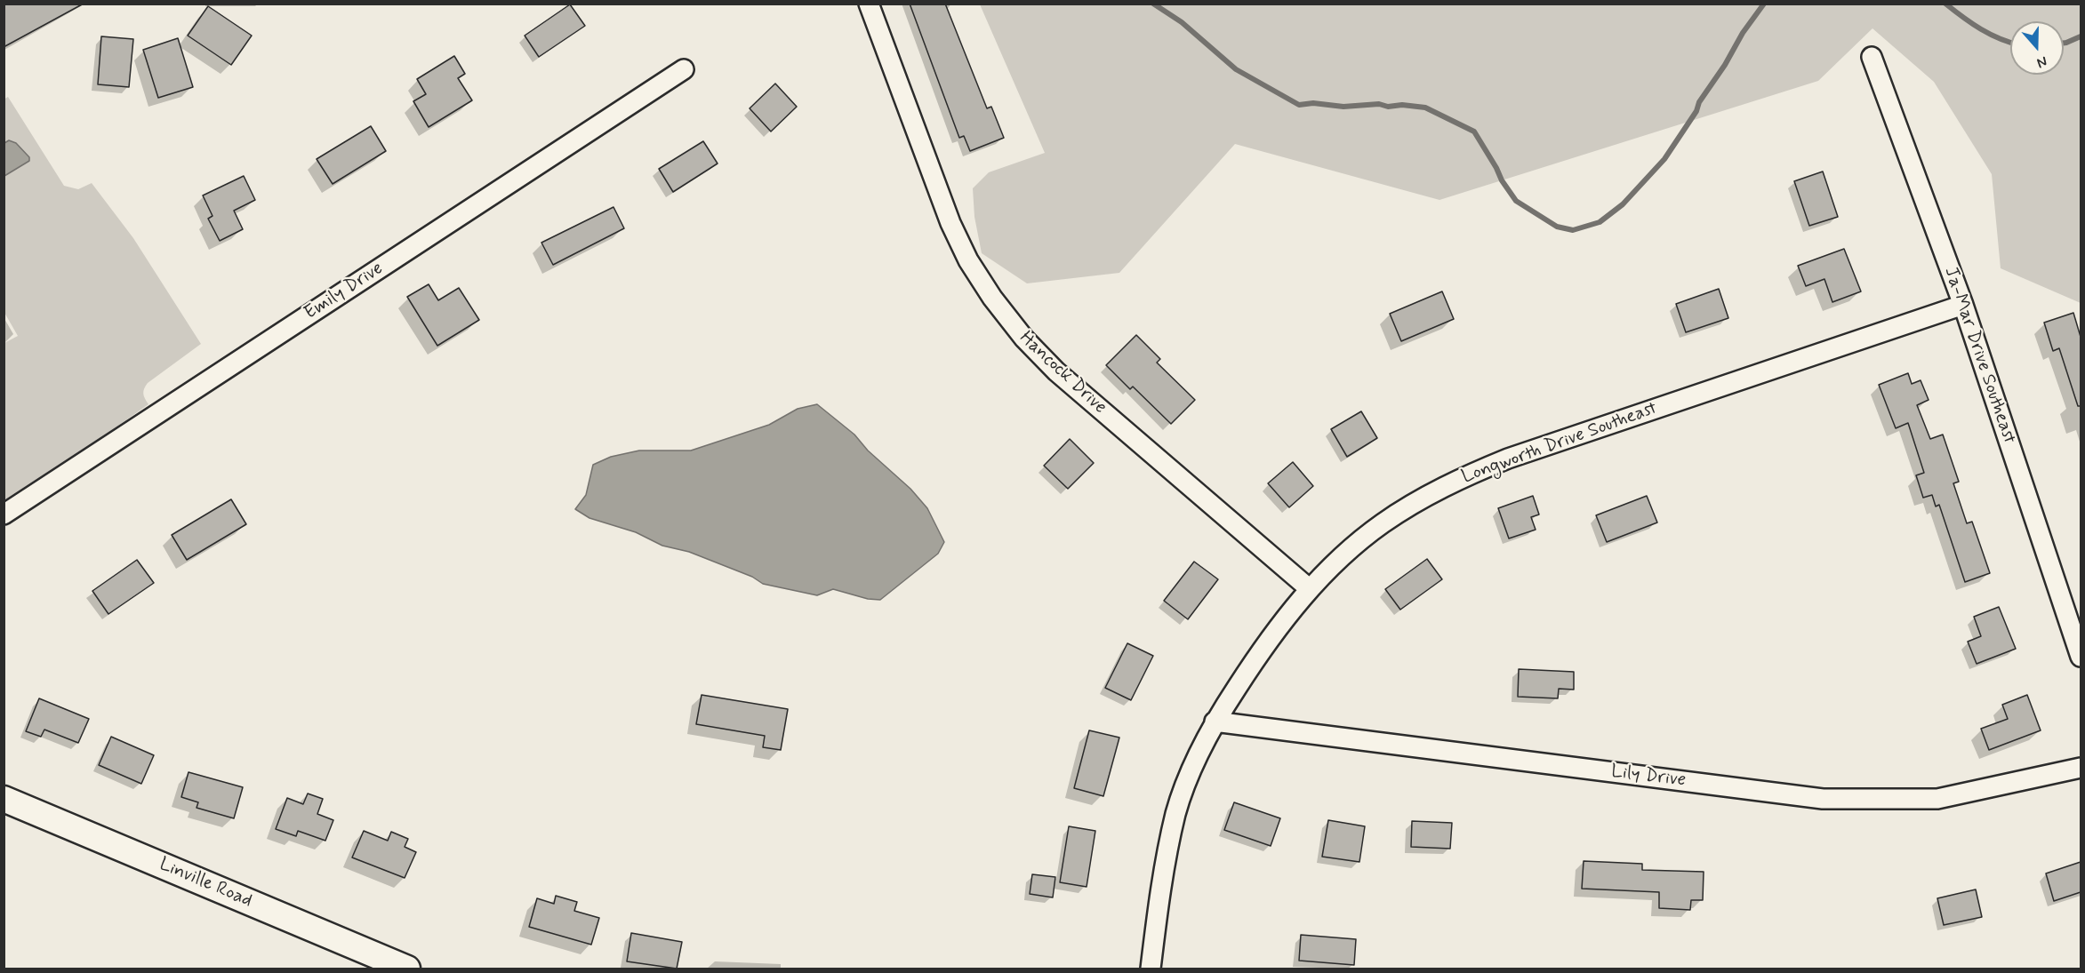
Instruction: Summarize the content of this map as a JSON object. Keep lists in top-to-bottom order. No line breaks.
{"streets":{"main road":["Linville Road"],"street":["Emily Drive","Ja-Mar Drive Southeast","Hancock Drive","Longworth Drive Southeast","Lily Drive"]},"crossings":[["Ja-Mar Drive Southeast","Longworth Drive Southeast"],["Hancock Drive","Longworth Drive Southeast"],["Longworth Drive Southeast","Lily Drive"]],"north":"bottom"}
